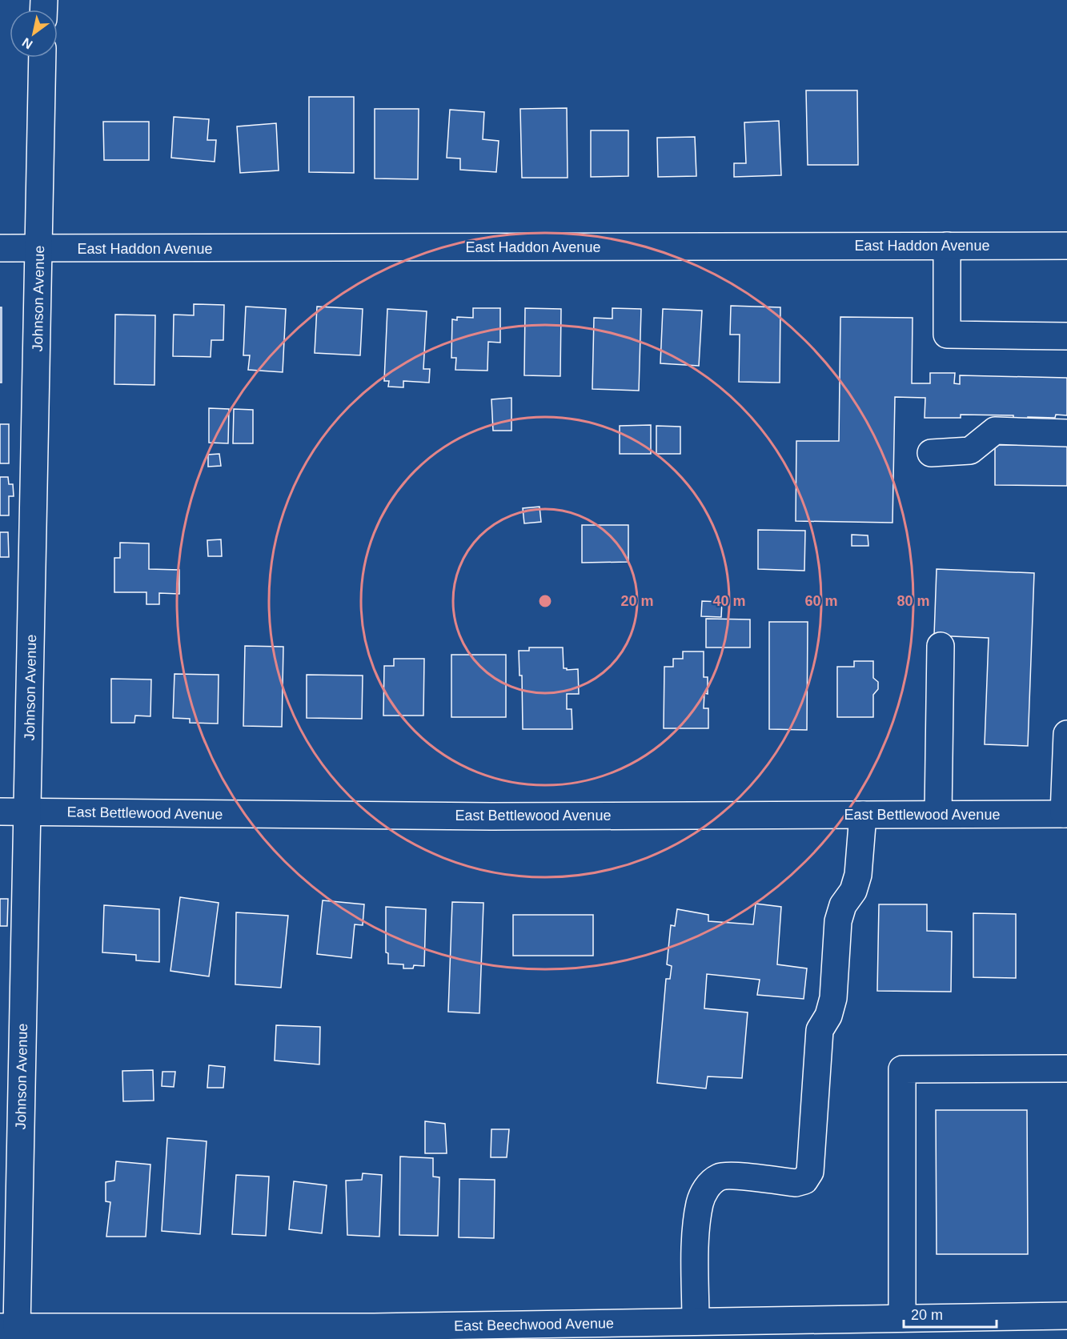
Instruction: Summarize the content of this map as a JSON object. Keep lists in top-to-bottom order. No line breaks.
{"streets":{"street":["East Haddon Avenue","Johnson Avenue","East Bettlewood Avenue","East Beechwood Avenue"]},"crossings":[["East Haddon Avenue","Johnson Avenue"],["Johnson Avenue","East Bettlewood Avenue"],["Johnson Avenue","East Beechwood Avenue"]],"scale_bar":"20 m","north":"bottom left","rings":["20 m","40 m","60 m","80 m"]}
